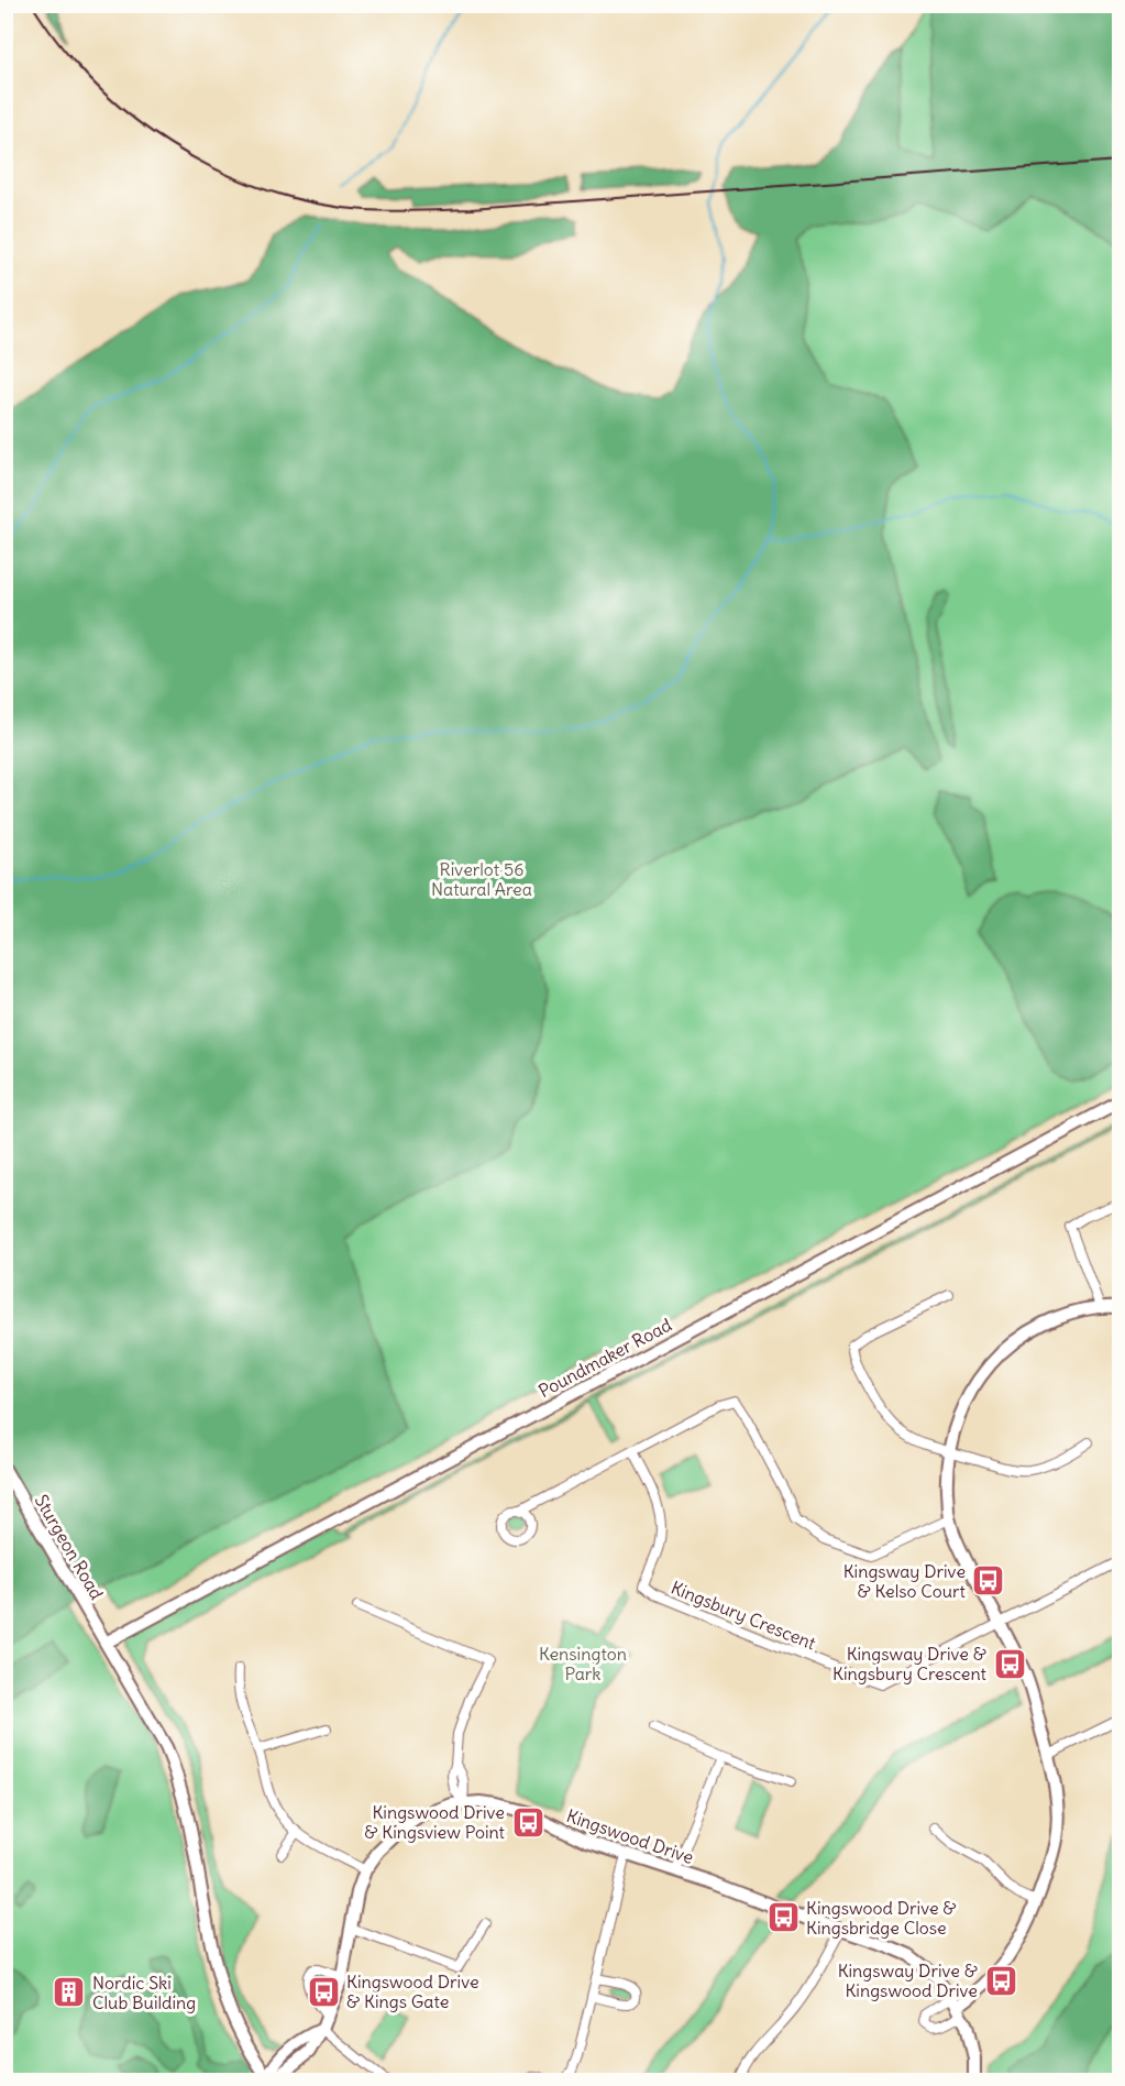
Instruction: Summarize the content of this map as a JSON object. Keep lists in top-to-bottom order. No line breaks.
{"streets":{"street":["Poundmaker Road","Sturgeon Road","Kingsbury Crescent","Kingswood Drive"]},"crossings":[["Poundmaker Road","Sturgeon Road"]],"parks":["Riverlot 56 Natural Area","Kensington Park"],"places":{"bus stop":["Kingsway Drive & Kelso Court","Kingsway Drive & Kingsbury Crescent","Kingswood Drive & Kingsview Point","Kingswood Drive & Kingsbridge Close","Kingsway Drive & Kingswood Drive","Kingswood Drive & Kings Gate"],"building":["Nordic Ski Club Building"]}}
